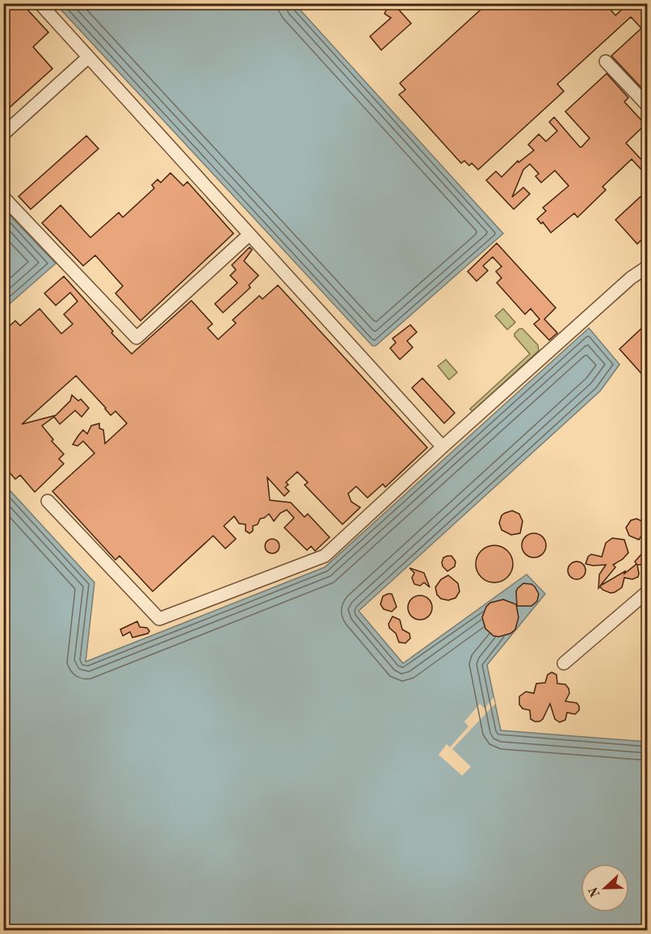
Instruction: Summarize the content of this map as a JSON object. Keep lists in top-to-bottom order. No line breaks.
{"north":"left"}
